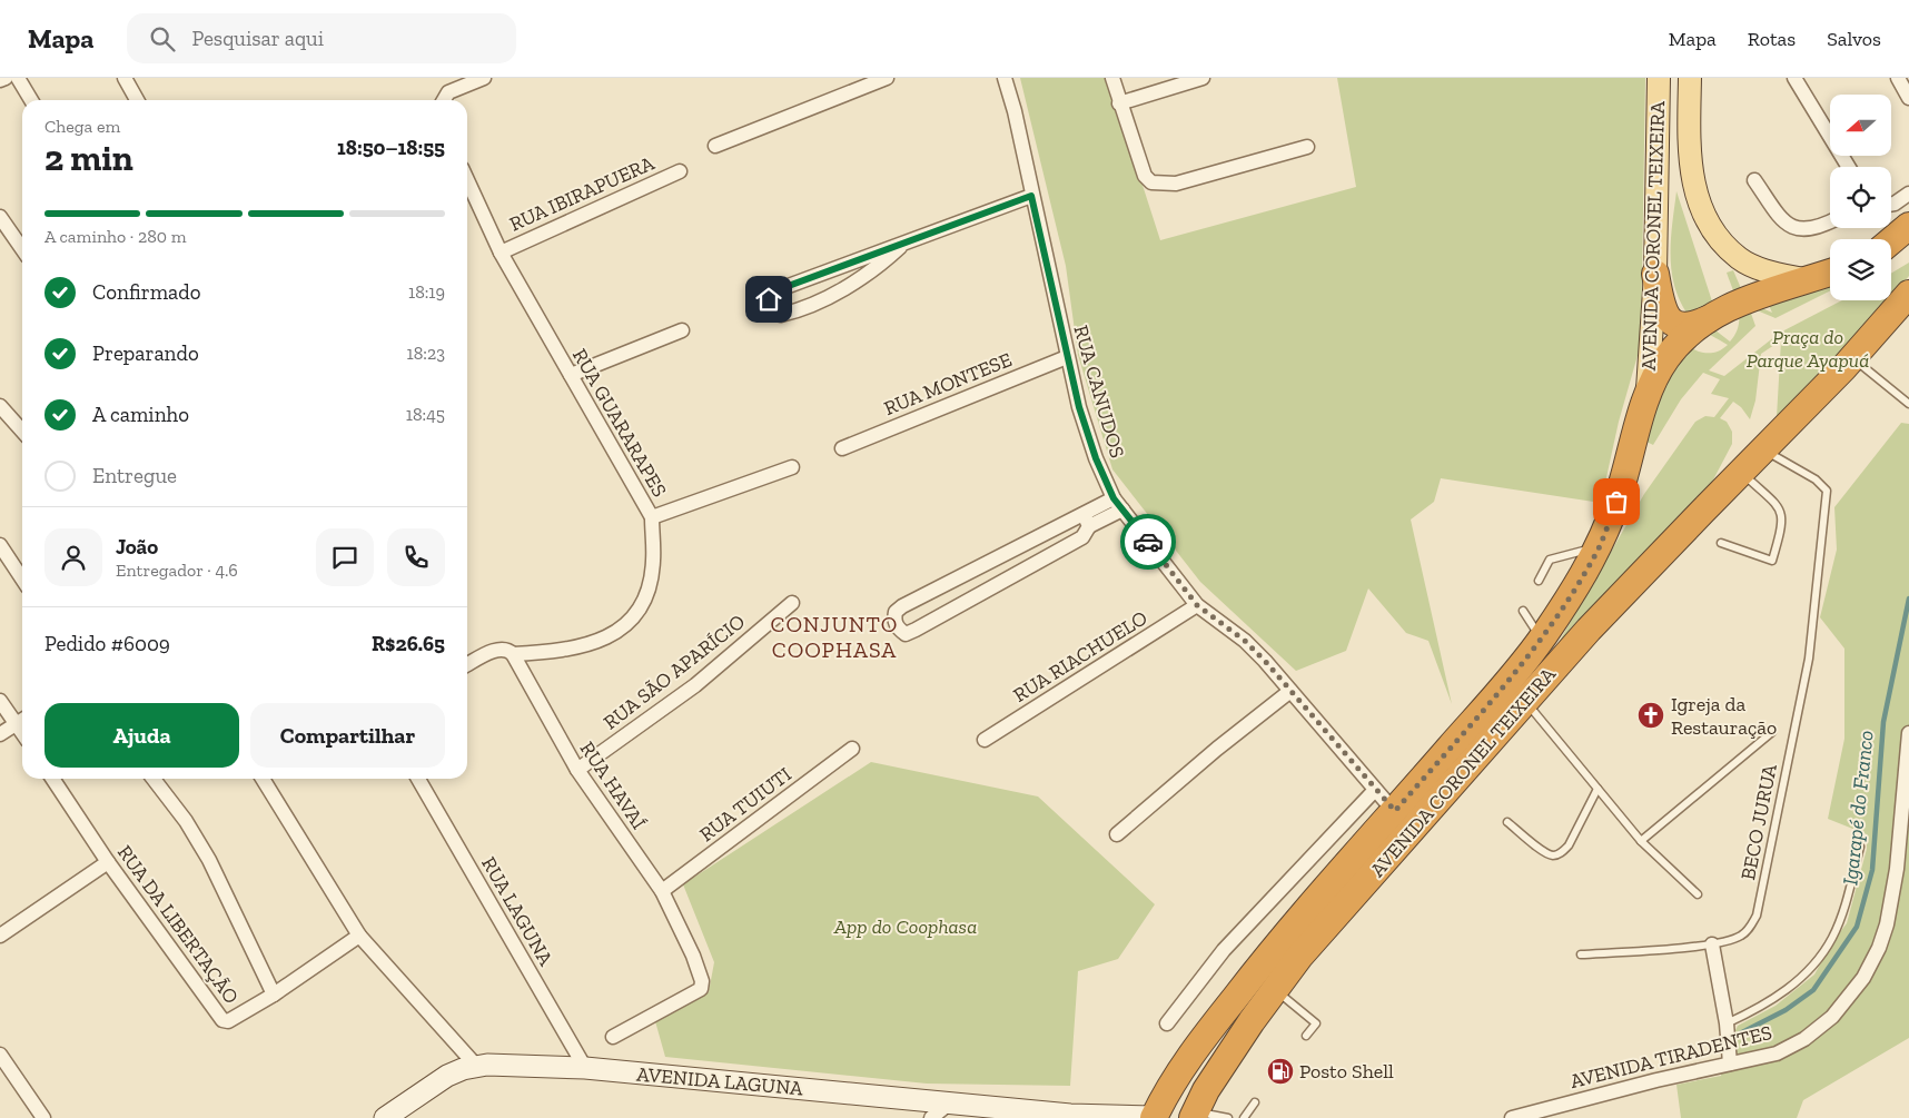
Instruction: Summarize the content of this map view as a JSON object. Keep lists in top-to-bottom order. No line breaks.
{"streets":{"highway":["AVENIDA CORONEL TEIXEIRA"],"main road":["AVENIDA LAGUNA"],"street":["RUA IBIRAPUERA","RUA MONTESE","RUA CANUDOS","RUA GUARARAPES","RUA RIACHUELO","RUA SÃO APARÍCIO","RUA HAVAÍ","RUA TUIUTI","RUA LAGUNA","RUA DA LIBERTAÇÃO","AVENIDA TIRADENTES"],"lane":["BECO JURUA"]},"crossings":[["RUA IBIRAPUERA","RUA GUARARAPES"],["AVENIDA CORONEL TEIXEIRA","RUA CANUDOS"],["AVENIDA CORONEL TEIXEIRA","BECO JURUA"],["AVENIDA CORONEL TEIXEIRA","AVENIDA LAGUNA"],["RUA MONTESE","RUA CANUDOS"],["RUA CANUDOS","RUA RIACHUELO"],["RUA GUARARAPES","RUA HAVAÍ"],["RUA SÃO APARÍCIO","RUA HAVAÍ"],["RUA HAVAÍ","RUA TUIUTI"],["RUA LAGUNA","AVENIDA LAGUNA"]],"districts":["CONJUNTO COOPHASA"],"water":["Igarapé do Franco"],"parks":["Praça do Parque Ayapuá","App do Coophasa"],"places":{"church":["Igreja da Restauração"],"fuel station":["Posto Shell"]},"north":"left","page":{"header":"Mapa","search":"Pesquisar aqui","nav":["Mapa","Rotas","Salvos"],"heading":["2 min","Chega em","18:50–18:55"],"panel":["João","Entregador · 4.6","Pedido #6009","R$26.65"],"bar":"A caminho · 280 m","list":[["Confirmado","18:19"],["Preparando","18:23"],["A caminho","18:45"],"Entregue"],"buttons":["Ajuda","Compartilhar"]}}
